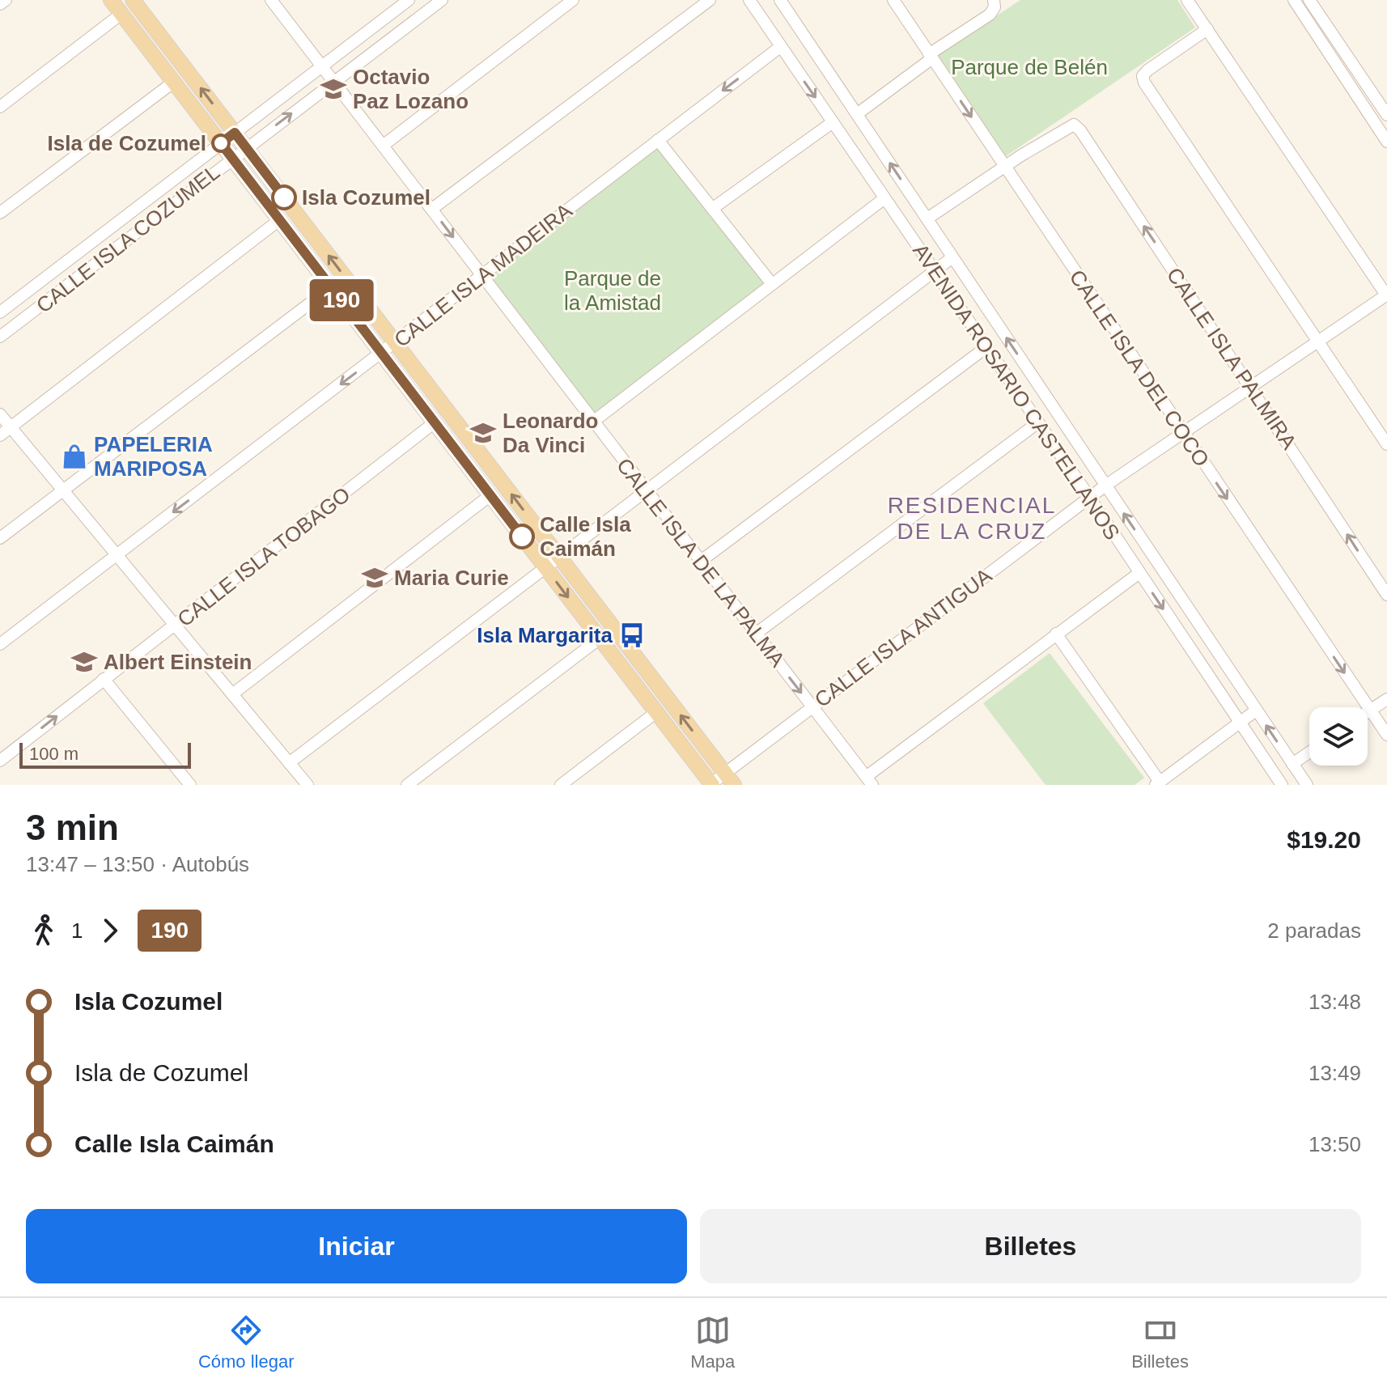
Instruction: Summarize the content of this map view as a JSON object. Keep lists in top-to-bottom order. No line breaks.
{"streets":{"street":["CALLE ISLA COZUMEL","CALLE ISLA MADEIRA","CALLE ISLA PALMIRA","CALLE ISLA DEL COCO","AVENIDA ROSARIO CASTELLANOS","CALLE ISLA TOBAGO","CALLE ISLA DE LA PALMA","CALLE ISLA ANTIGUA"]},"crossings":[["CALLE ISLA COZUMEL","CALLE ISLA DE LA PALMA"],["CALLE ISLA MADEIRA","AVENIDA ROSARIO CASTELLANOS"],["CALLE ISLA MADEIRA","CALLE ISLA DE LA PALMA"],["CALLE ISLA PALMIRA","CALLE ISLA DEL COCO"],["CALLE ISLA PALMIRA","CALLE ISLA ANTIGUA"],["CALLE ISLA DEL COCO","CALLE ISLA ANTIGUA"],["AVENIDA ROSARIO CASTELLANOS","CALLE ISLA ANTIGUA"],["CALLE ISLA DE LA PALMA","CALLE ISLA ANTIGUA"]],"one_way":["CALLE ISLA PALMIRA","CALLE ISLA DEL COCO"],"districts":["RESIDENCIAL DE LA CRUZ"],"parks":["Parque de Belén","Parque de la Amistad"],"places":{"school or university":["Octavio Paz Lozano","Leonardo Da Vinci","Maria Curie","Albert Einstein"],"other":["Isla de Cozumel","Isla Cozumel","Calle Isla Caimán"],"shop":["PAPELERIA MARIPOSA"],"bus stop":["Isla Margarita"]},"lines":["bus line 190"],"scale_bar":"100 m","page":{"on_map":"190","scale":"100 m","heading":["3 min","13:47 – 13:50 · Autobús","$19.20"],"legs":["1","190","2 paradas"],"list":[{"name":"Isla Cozumel","value":"13:48"},{"name":"Isla de Cozumel","value":"13:49"},{"name":"Calle Isla Caimán","value":"13:50"}],"buttons":["Iniciar","Billetes"],"tabs":["Cómo llegar","Mapa","Billetes"]}}
